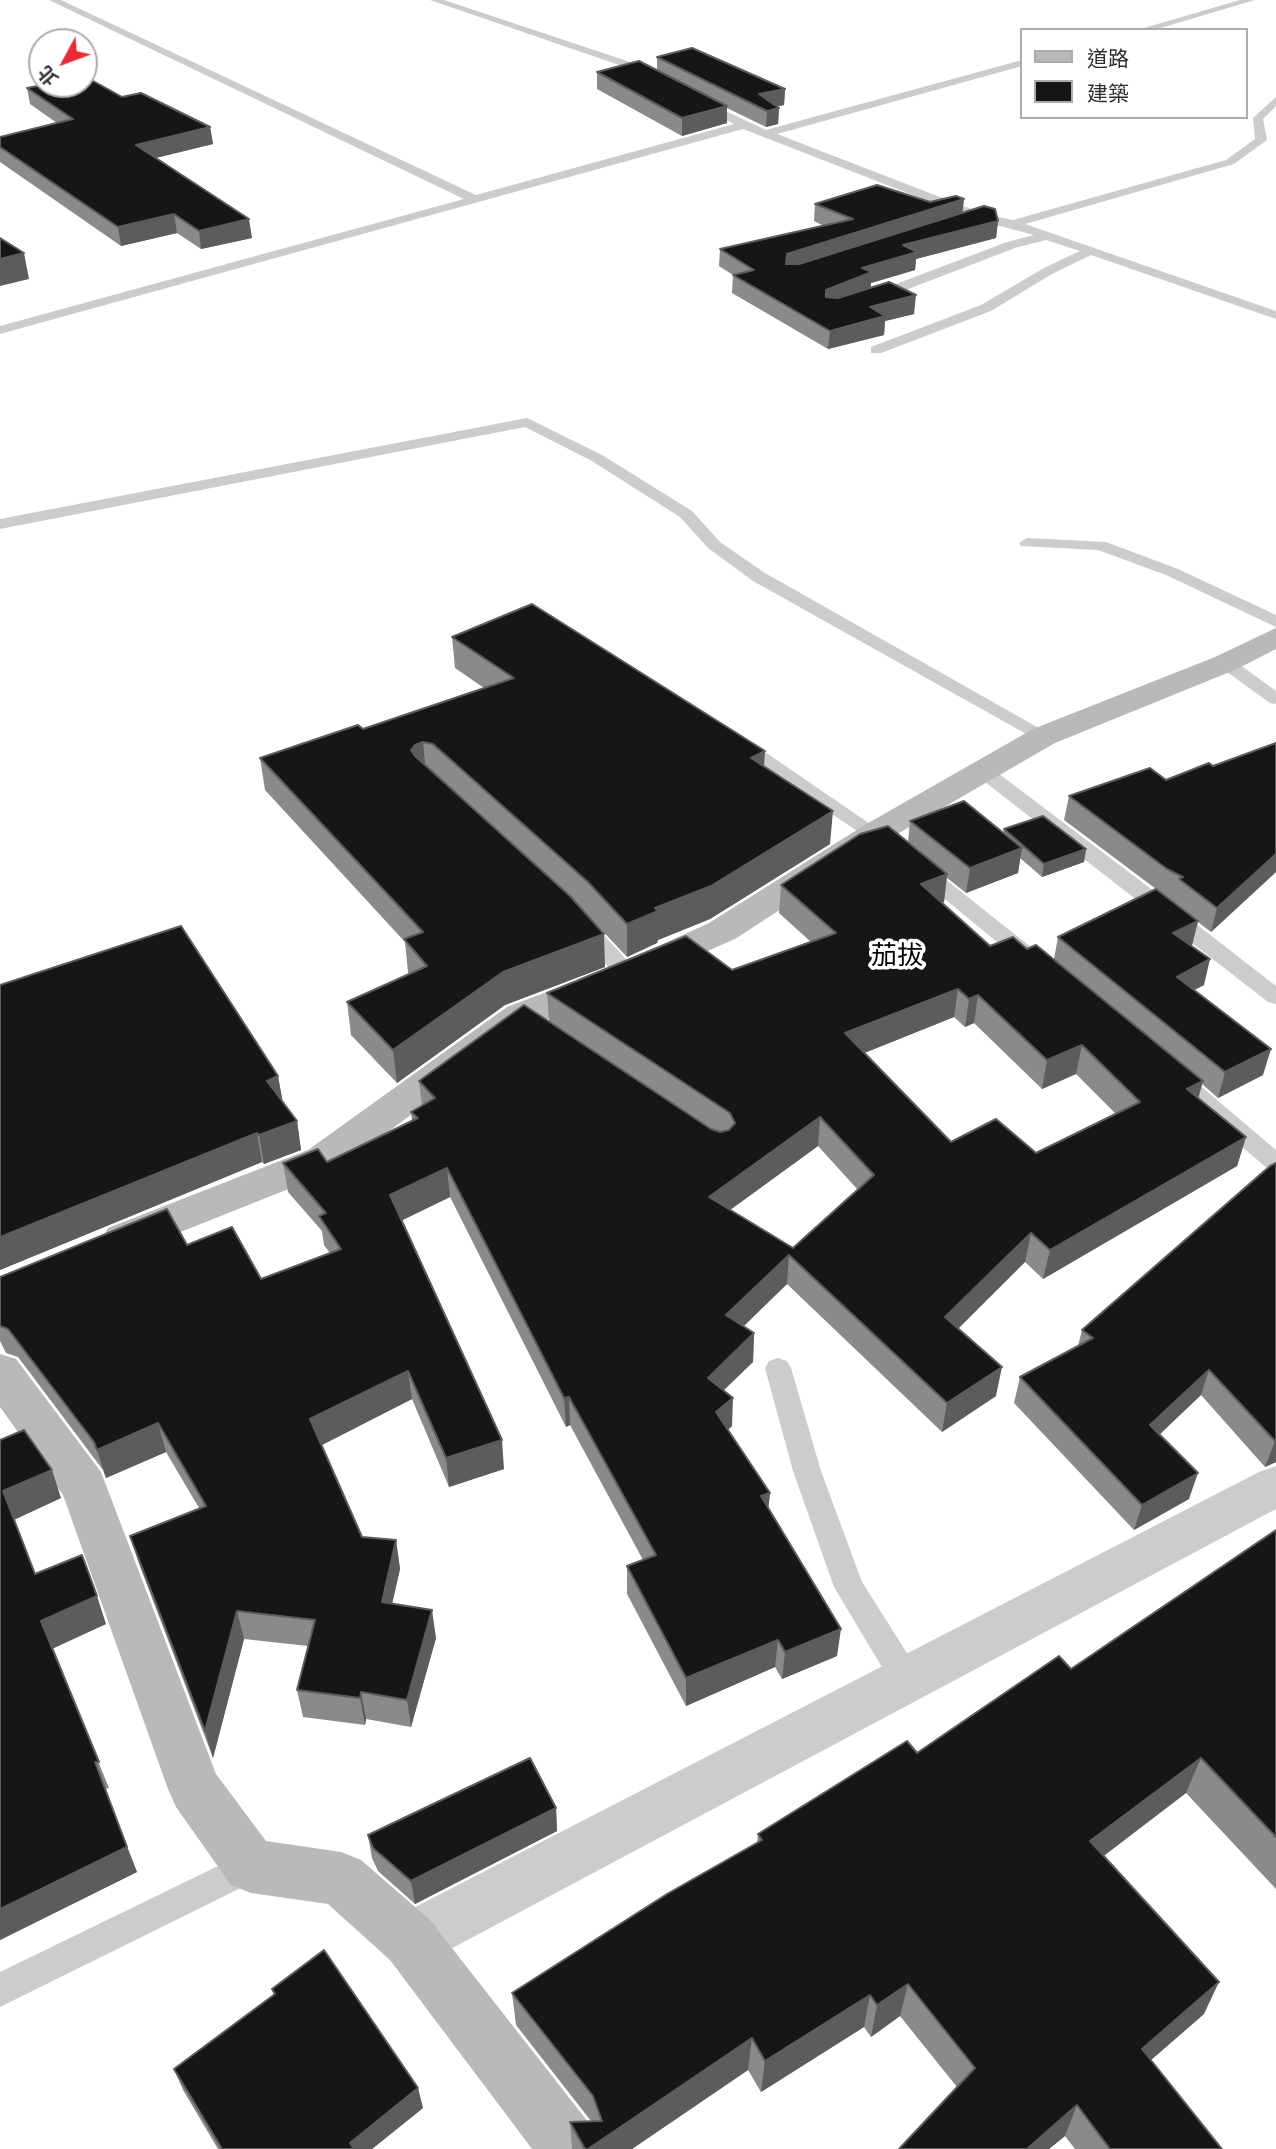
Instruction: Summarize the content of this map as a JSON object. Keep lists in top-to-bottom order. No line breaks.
{"districts":["茄拔"],"legend":["道路","建築"],"north":"bottom left"}
